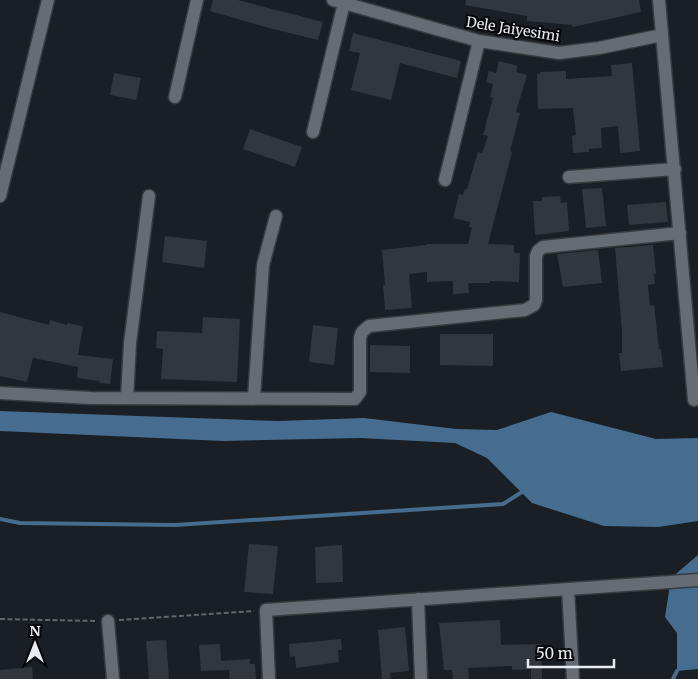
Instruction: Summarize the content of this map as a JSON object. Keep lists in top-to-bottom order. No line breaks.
{"streets":{"street":["Dele Jaiyesimi"]},"scale_bar":"50 m","north":"top"}
